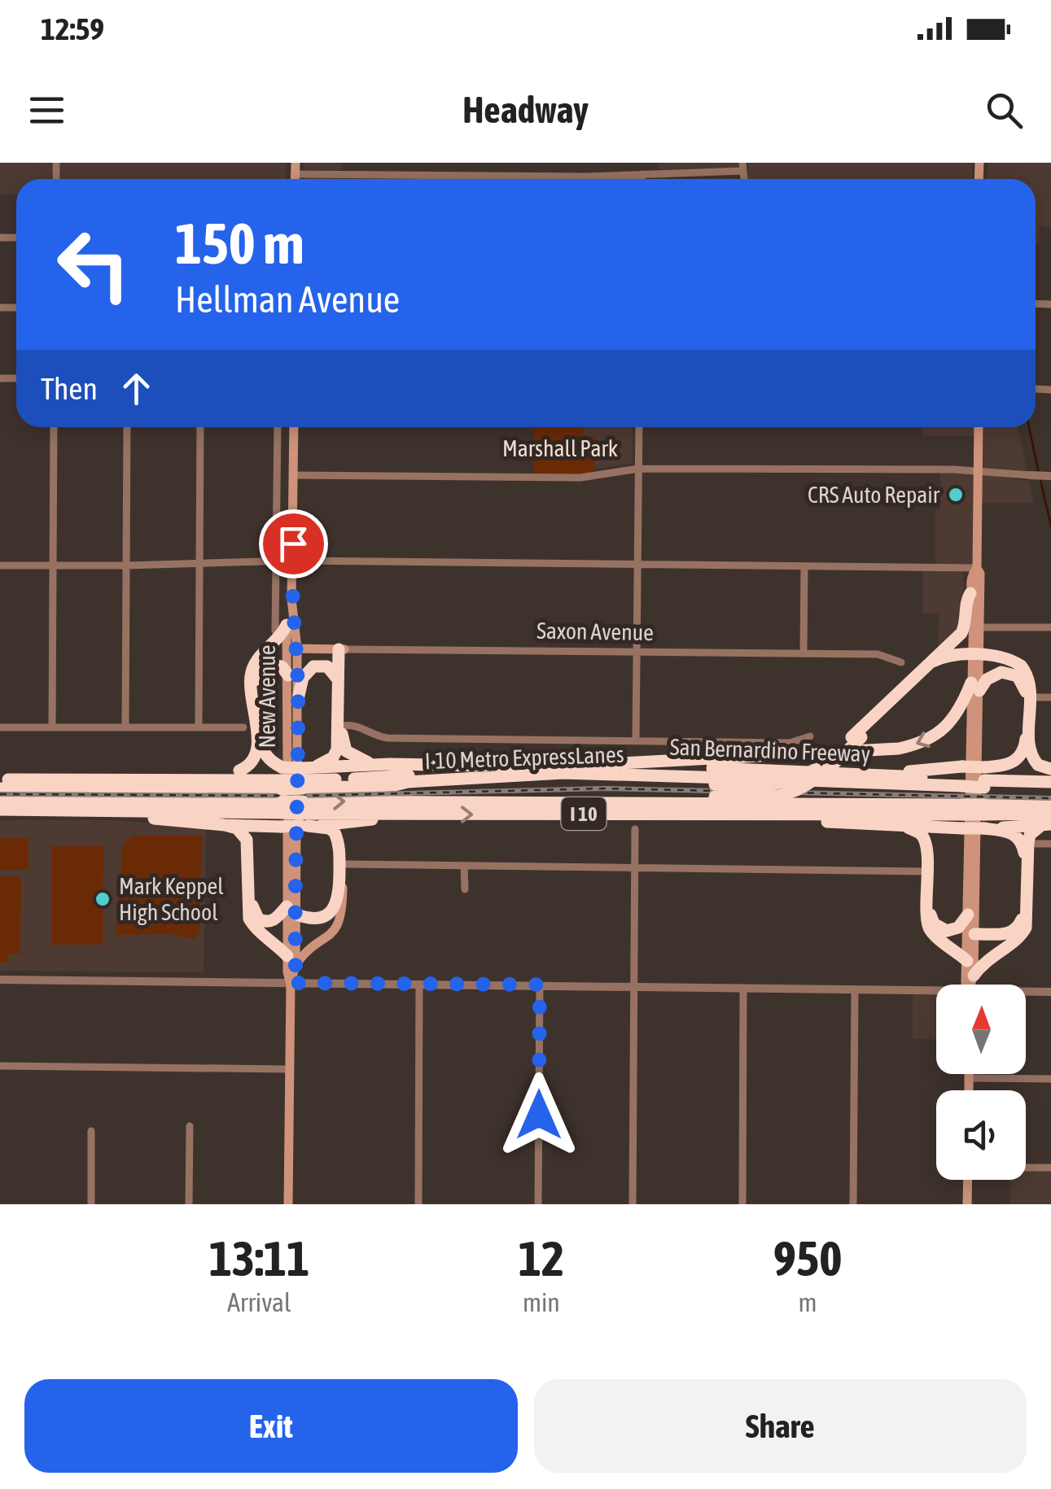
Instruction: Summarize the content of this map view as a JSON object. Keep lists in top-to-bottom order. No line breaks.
{"streets":{"highway":["San Bernardino Freeway","I-10 Metro ExpressLanes","I 10"],"main road":["Saxon Avenue","New Avenue"]},"crossings":[["Saxon Avenue","New Avenue"],["San Bernardino Freeway","I-10 Metro ExpressLanes"]],"parks":["Marshall Park"],"places":["CRS Auto Repair","Mark Keppel High School"],"north":"top","page":{"status":"12:59","header":"Headway","turn":["150 m","Hellman Avenue"],"then":"Then","eta":["13:11","Arrival","12","min","950","m"],"buttons":["Exit","Share"]}}
